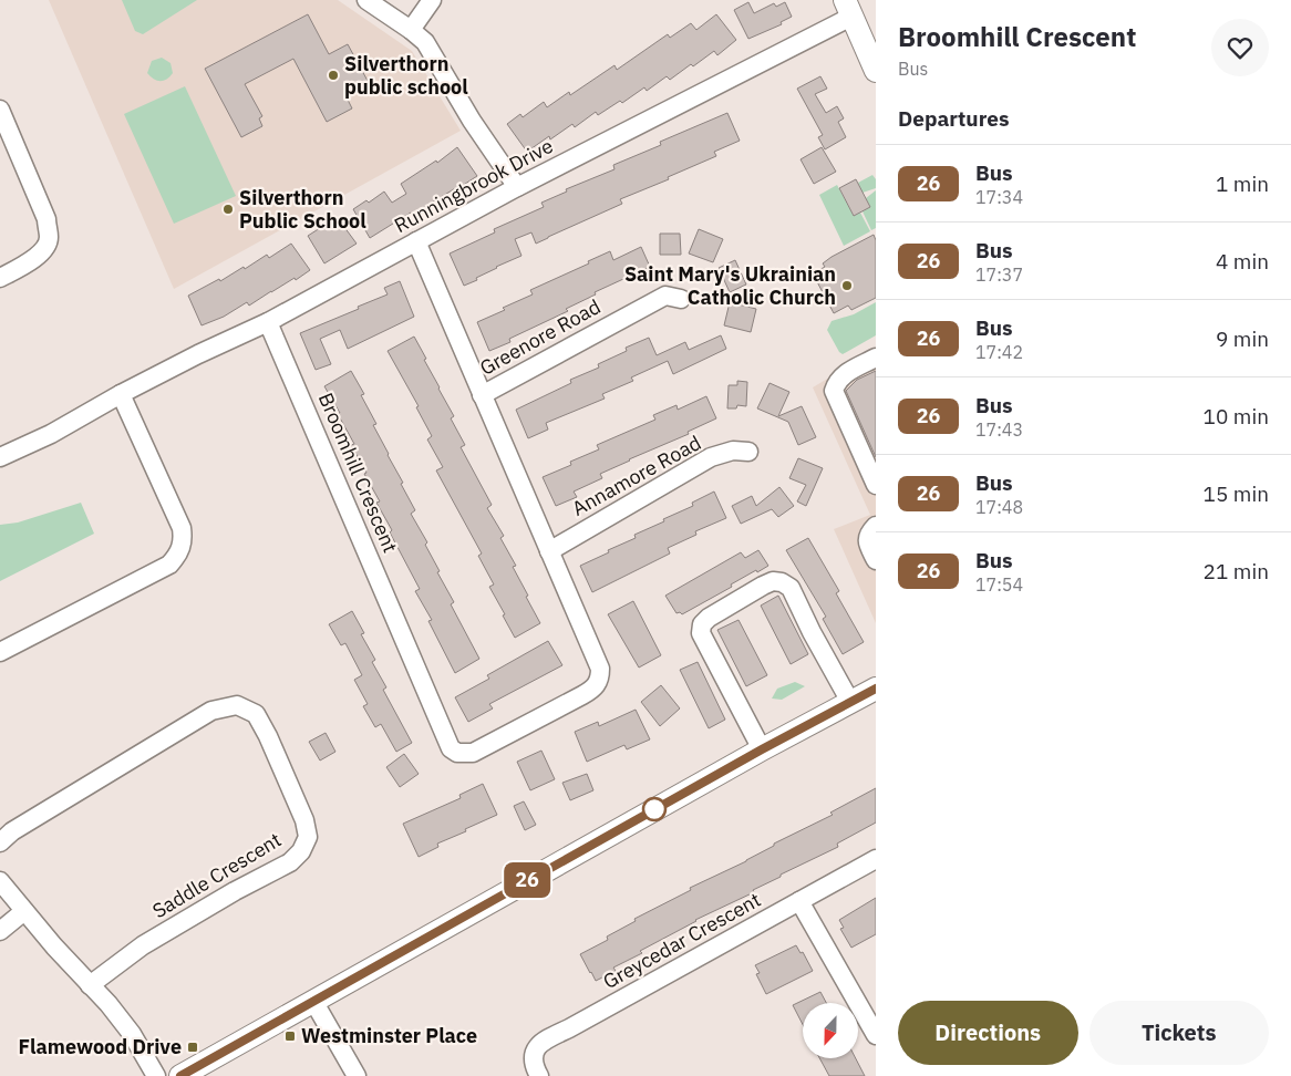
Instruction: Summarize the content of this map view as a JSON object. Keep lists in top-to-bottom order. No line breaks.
{"streets":{"street":["Runningbrook Drive","Greenore Road","Broomhill Crescent","Annamore Road","Saddle Crescent","Greycedar Crescent"]},"crossings":[["Runningbrook Drive","Broomhill Crescent"],["Greenore Road","Broomhill Crescent"],["Broomhill Crescent","Annamore Road"]],"places":{"other":["Silverthorn public school","Silverthorn Public School","Saint Mary's Ukrainian Catholic Church"],"transit":["Westminster Place","Flamewood Drive"]},"lines":["bus line 26"],"north":"bottom","page":{"on_map":"26","heading":[["Broomhill Crescent","Bus"],"Departures"],"list":[{"mark":"26","name":"Bus","note":"17:34","value":"1 min"},{"mark":"26","name":"Bus","note":"17:37","value":"4 min"},{"mark":"26","name":"Bus","note":"17:42","value":"9 min"},{"mark":"26","name":"Bus","note":"17:43","value":"10 min"},{"mark":"26","name":"Bus","note":"17:48","value":"15 min"},{"mark":"26","name":"Bus","note":"17:54","value":"21 min"}],"buttons":["Directions","Tickets"]}}
